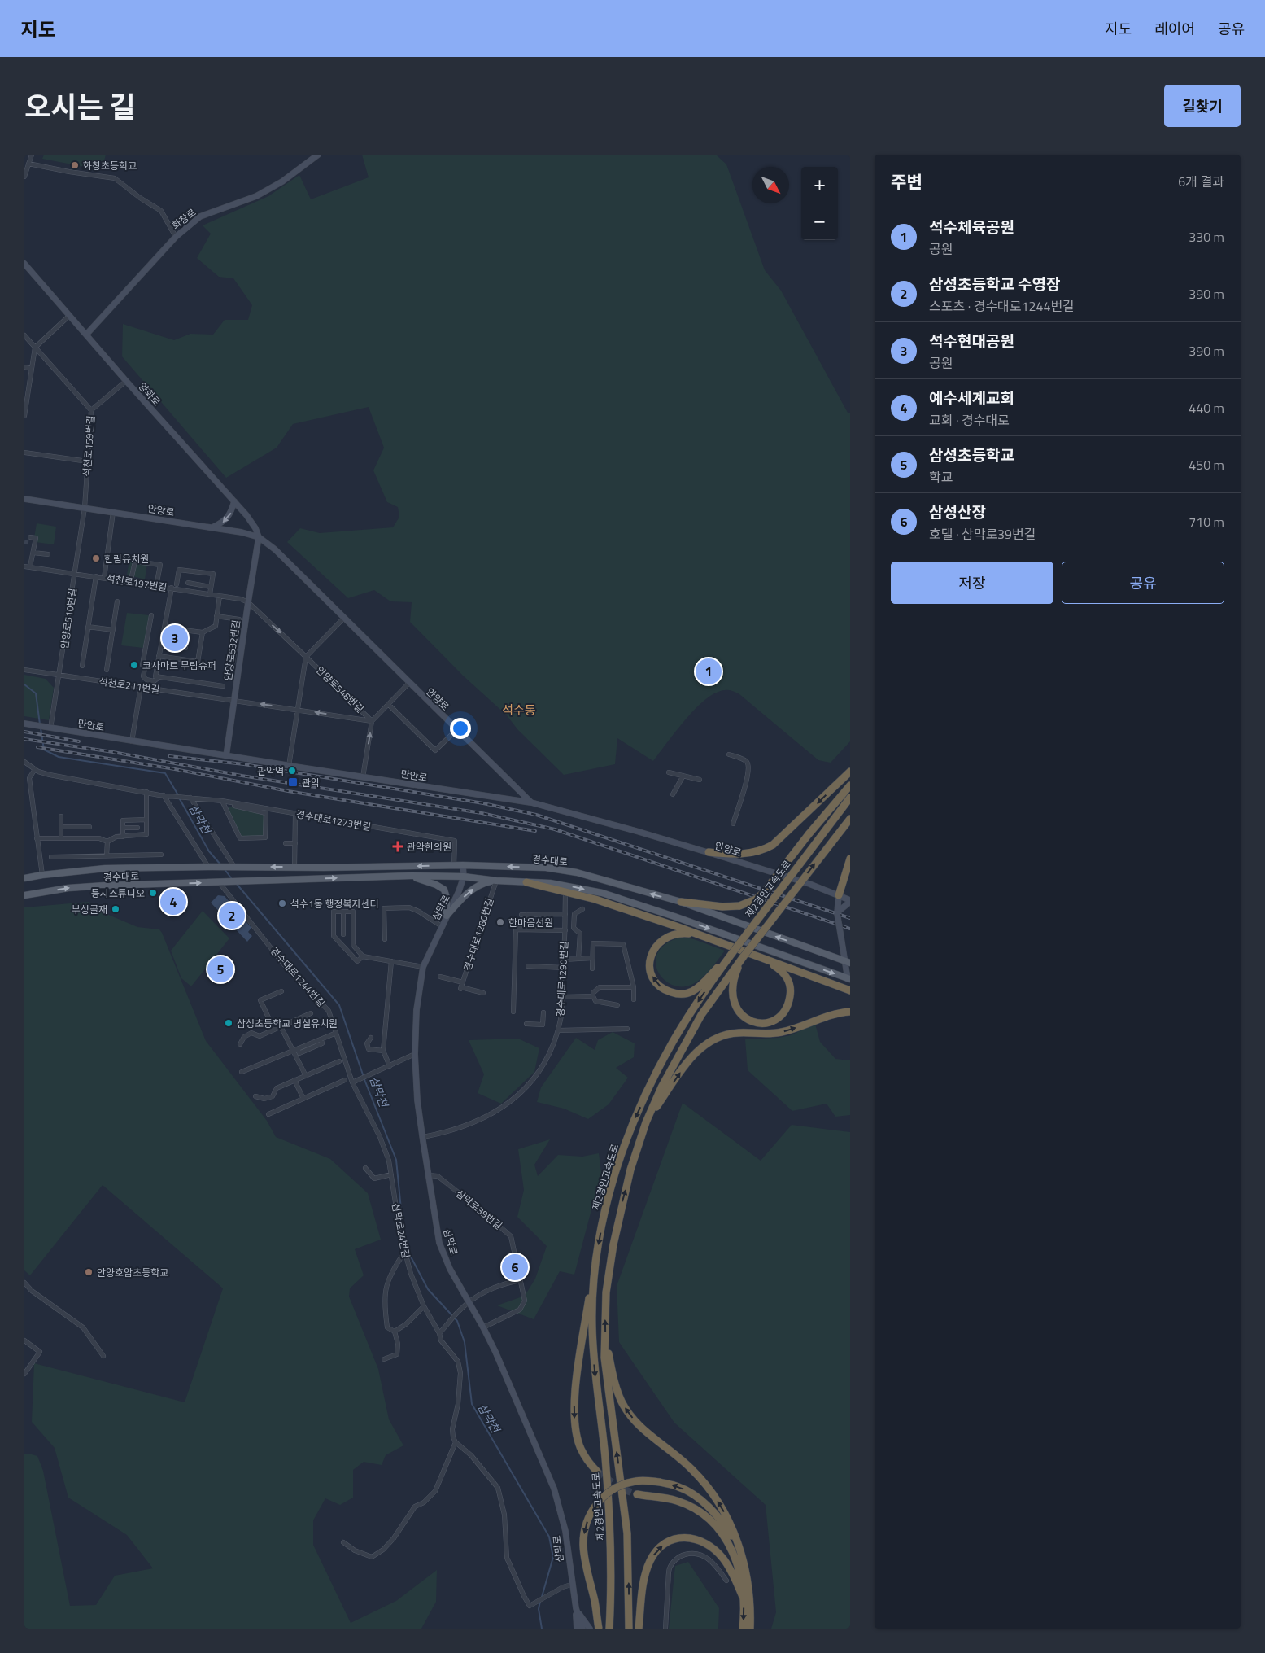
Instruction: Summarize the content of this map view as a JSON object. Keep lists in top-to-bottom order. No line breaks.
{"streets":{"highway":["제2경인고속도로"],"main road":["경수대로"],"street":["화창로","양화로","석천로159번길","안양로","석천로197번길","안양로510번길","안양로532번길","석천로211번길","안양로548번길","만안로","경수대로1273번길","삼막로","경수대로1280번길","경수대로1244번길","경수대로1290번길","삼막로39번길","삼막로24번길"]},"crossings":[["화창로","양화로"],["양화로","안양로"],["양화로","안양로532번길"],["석천로159번길","안양로"],["석천로159번길","안양로510번길"],["안양로","안양로510번길"],["안양로","안양로532번길"],["안양로","만안로"],["석천로197번길","안양로510번길"],["석천로197번길","안양로532번길"],["안양로510번길","석천로211번길"],["안양로510번길","만안로"],["안양로532번길","석천로211번길"],["안양로532번길","만안로"],["안양로548번길","만안로"],["경수대로1273번길","경수대로"],["경수대로","삼막로"],["경수대로","경수대로1244번길"],["삼막로","경수대로1290번길"],["삼막로","삼막로39번길"],["경수대로1244번길","삼막로24번길"]],"districts":["석수동"],"water":["삼막천"],"places":{"other":["화창초등학교","한림유치원","코사마트 무림슈퍼","관악역","둥지스튜디오","석수1동 행정복지센터","부성골재","한마음선원","삼성초등학교 병설유치원","안양호암초등학교"],"transit":["관악"],"health":["관악한의원"]},"north":"bottom right","page":{"header":"지도","nav":["지도","레이어","공유"],"title":"오시는 길","buttons":["길찾기",["저장","공유"]],"heading":["주변","6개 결과"],"map_buttons":["+","−"],"list":[{"mark":"1","name":"석수체육공원","note":"공원","value":"330 m"},{"mark":"2","name":"삼성초등학교 수영장","note":"스포츠 · 경수대로1244번길","value":"390 m"},{"mark":"3","name":"석수현대공원","note":"공원","value":"390 m"},{"mark":"4","name":"예수세계교회","note":"교회 · 경수대로","value":"440 m"},{"mark":"5","name":"삼성초등학교","note":"학교","value":"450 m"},{"mark":"6","name":"삼성산장","note":"호텔 · 삼막로39번길","value":"710 m"}],"pins":["3","1","4","2","5","6"]}}
